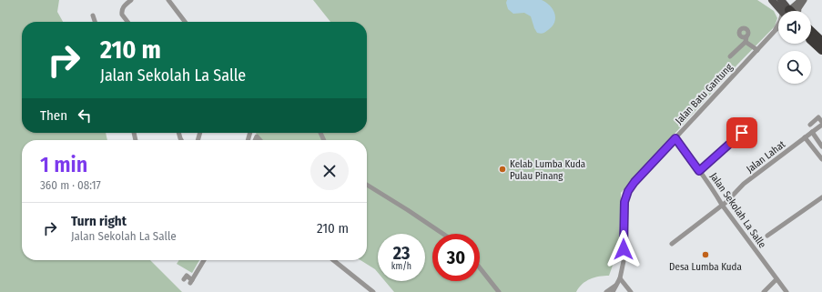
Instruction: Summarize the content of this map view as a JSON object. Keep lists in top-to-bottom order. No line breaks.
{"streets":{"street":["Jalan Batu Gantung","Jalan Lahat","Jalan Sekolah La Salle"]},"crossings":[["Jalan Batu Gantung","Jalan Sekolah La Salle"],["Jalan Lahat","Jalan Sekolah La Salle"]],"places":["Kelab Lumba Kuda Pulau Pinang","Desa Lumba Kuda"],"page":{"turn":["210 m","Jalan Sekolah La Salle"],"then":"Then","heading":["1 min","360 m · 08:17"],"list":[{"name":"Turn right","note":"Jalan Sekolah La Salle","value":"210 m"}],"speed":"23 km/h","limit":"30"}}
